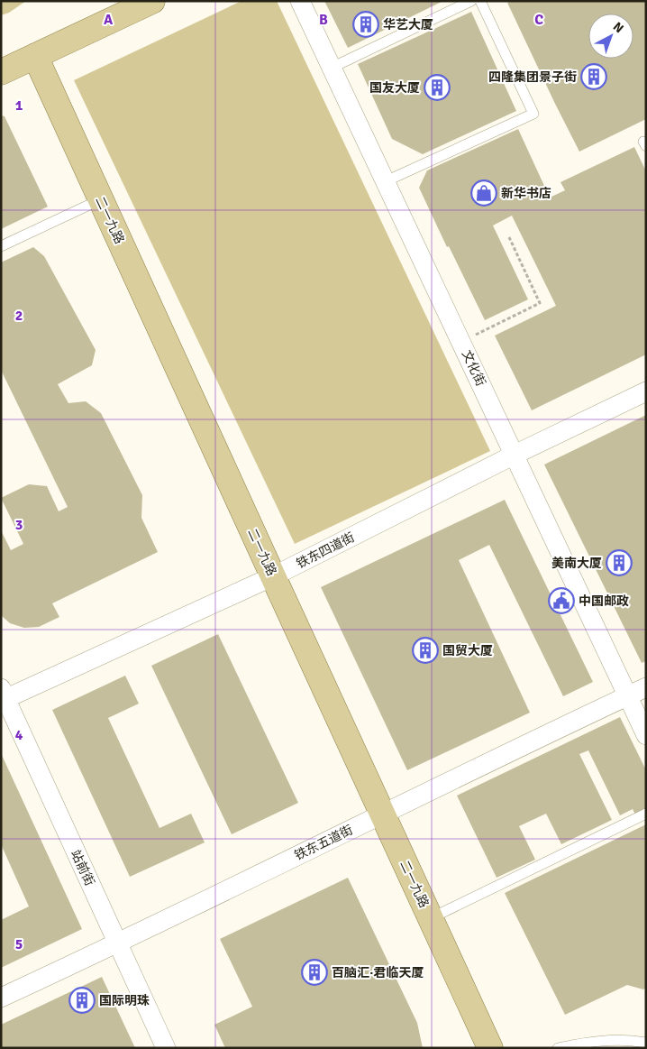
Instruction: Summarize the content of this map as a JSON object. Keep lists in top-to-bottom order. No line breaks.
{"streets":{"main road":["二一九路"],"street":["文化街","铁东四道街","铁东五道街","站前街"]},"crossings":[["二一九路","铁东四道街"],["二一九路","铁东五道街"],["文化街","铁东四道街"],["文化街","铁东五道街"],["铁东四道街","站前街"],["铁东五道街","站前街"]],"places":{"building":["华艺大厦","四隆集团景子街","国友大厦","美南大厦","国贸大厦","百脑汇·君临天厦","国际明珠"],"shop":["新华书店"],"public building":["中国邮政"]},"north":"top right","grid":{"columns":["A","B","C"],"rows":["1","2","3","4","5"]}}
